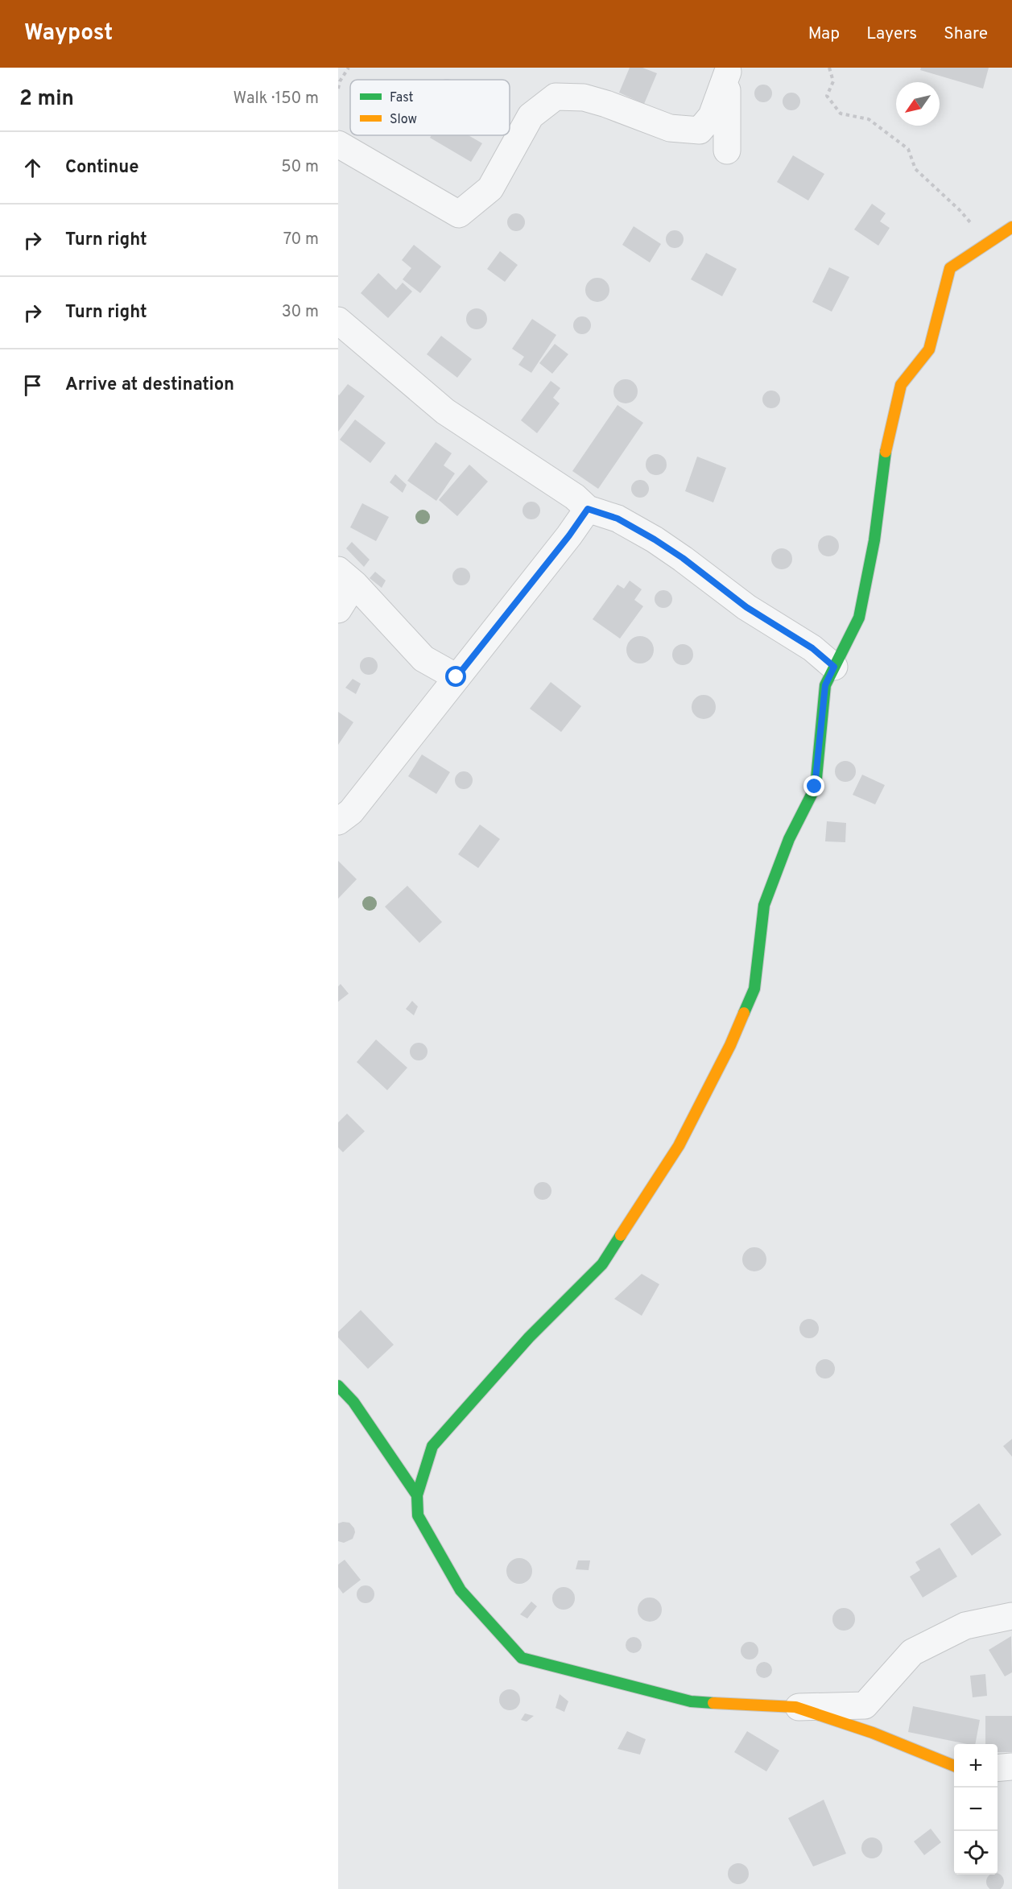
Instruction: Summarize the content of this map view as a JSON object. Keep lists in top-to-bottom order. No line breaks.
{"legend":["Fast","Slow"],"north":"bottom left","page":{"header":"Waypost","nav":["Map","Layers","Share"],"heading":["2 min","Walk · 150 m"],"list":[["Continue","50 m"],["Turn right","70 m"],["Turn right","30 m"],"Arrive at destination"],"map_buttons":["+","−"]}}
